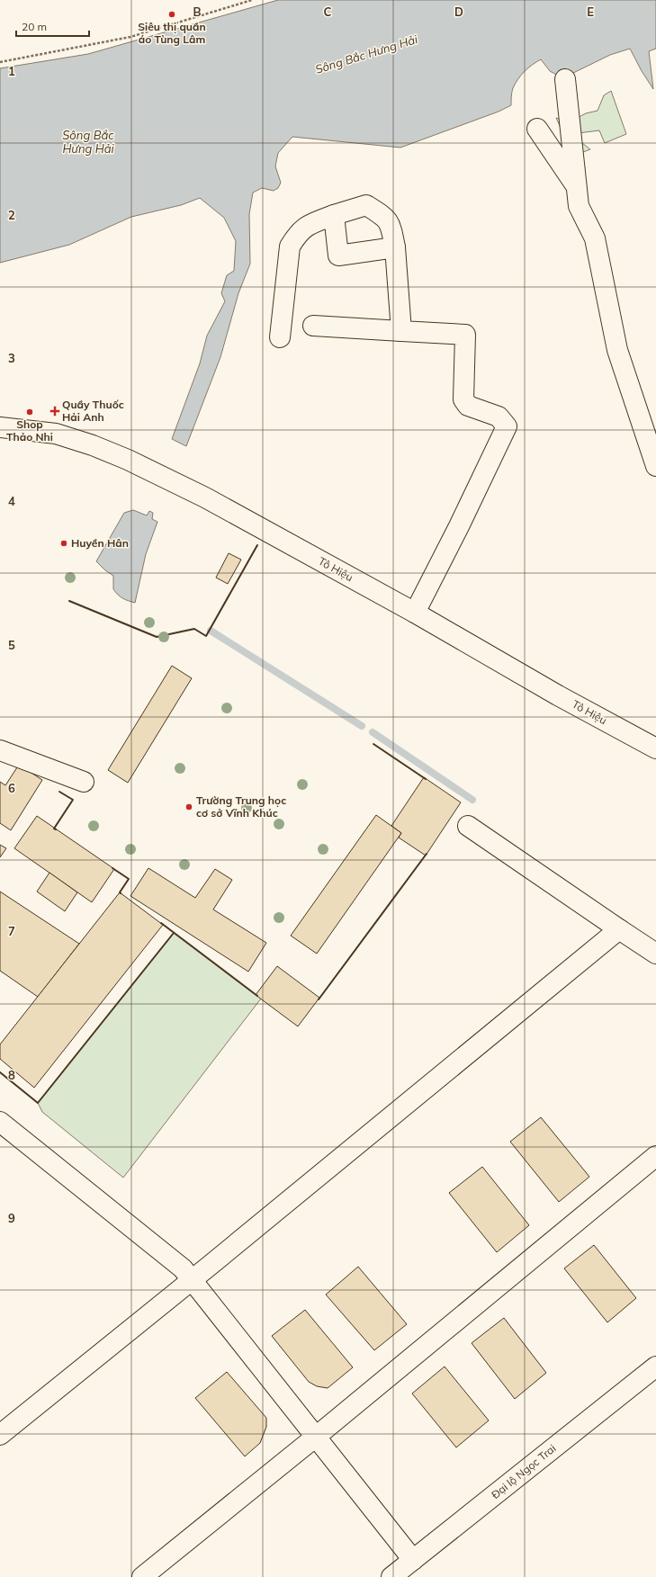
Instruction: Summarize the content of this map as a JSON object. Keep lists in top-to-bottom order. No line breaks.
{"streets":{"street":["Tô Hiệu","Đại lộ Ngọc Trai"]},"water":["Sông Bắc Hưng Hải"],"places":{"other":["Siêu thị quần áo Tùng Lâm","Shop Thảo Nhi","Huyền Hân","Trường Trung học cơ sở Vĩnh Khúc"],"health":["Quầy Thuốc Hải Anh"]},"scale_bar":"20 m","grid":{"columns":["B","C","D","E"],"rows":["1","2","3","4","5","6","7","8","9"]}}
